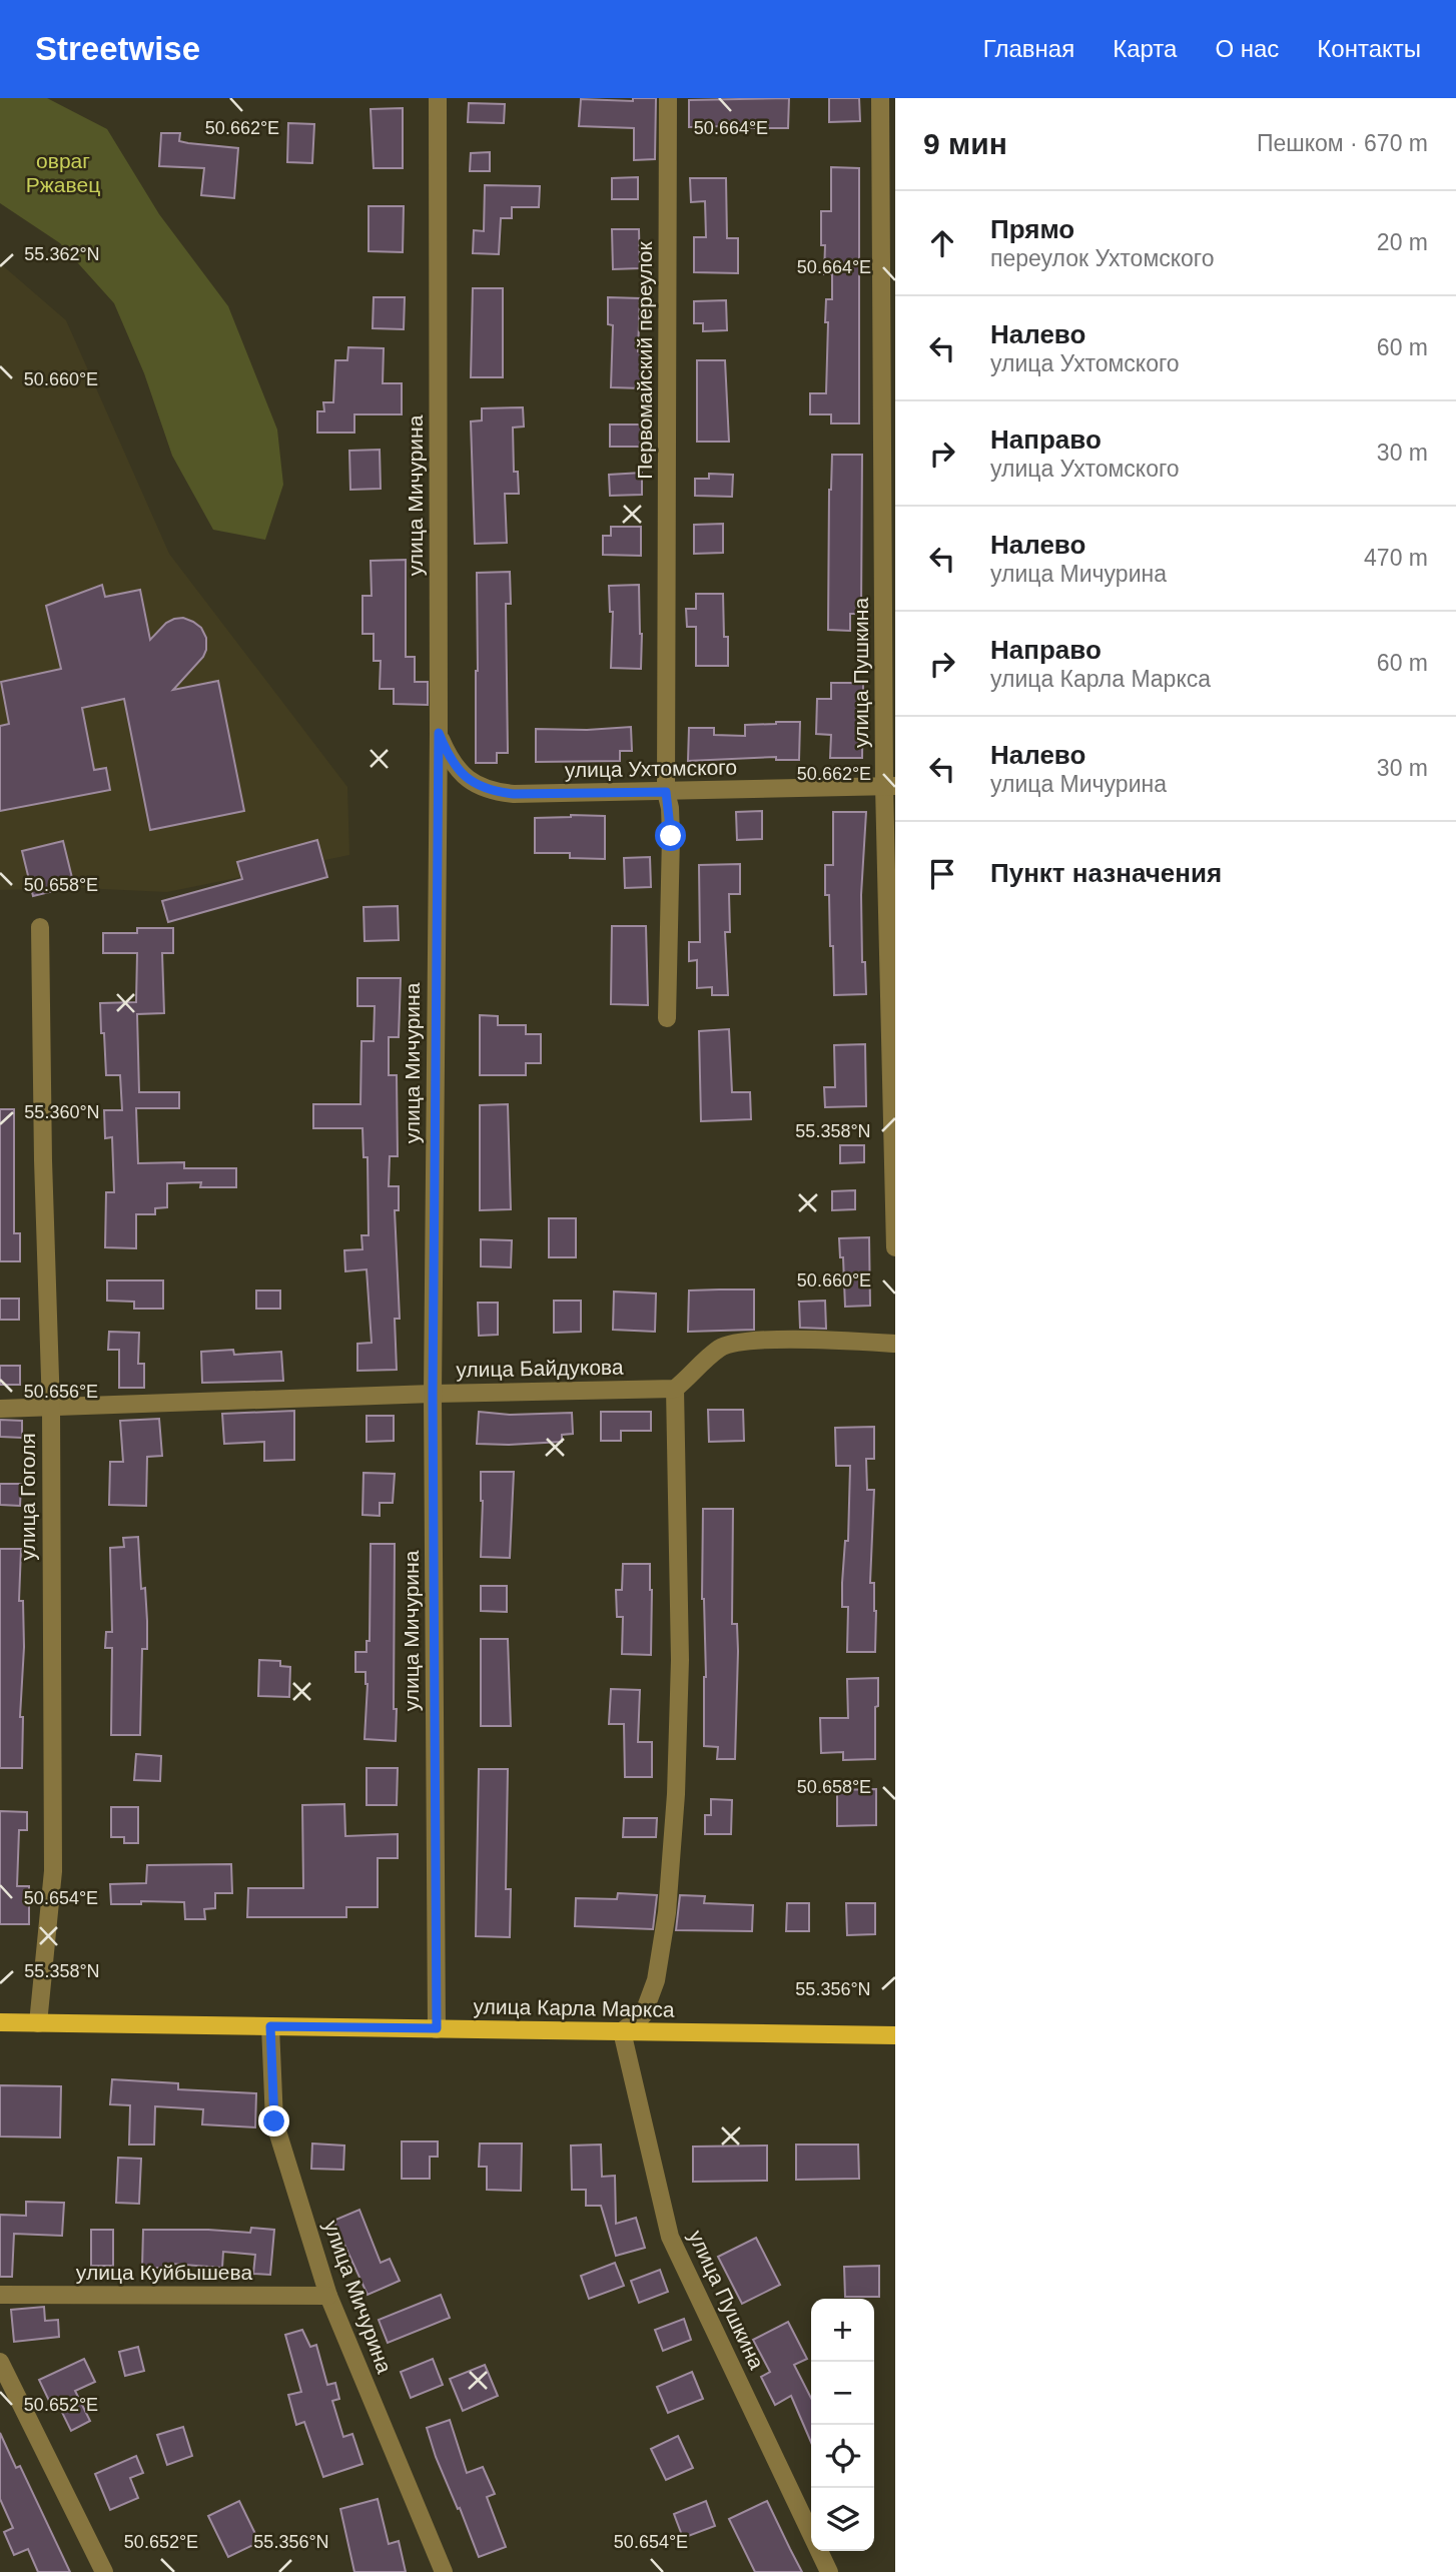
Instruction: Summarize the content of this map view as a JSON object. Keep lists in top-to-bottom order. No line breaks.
{"streets":{"main road":["улица Карла Маркса"],"street":["Первомайский переулок","улица Мичурина","улица Пушкина","улица Ухтомского","улица Байдукова","улица Гоголя","улица Куйбышева"]},"crossings":[["Первомайский переулок","улица Ухтомского"],["улица Мичурина","улица Ухтомского"],["улица Мичурина","улица Байдукова"],["улица Мичурина","улица Карла Маркса"],["улица Мичурина","улица Куйбышева"],["улица Пушкина","улица Ухтомского"],["улица Пушкина","улица Карла Маркса"],["улица Байдукова","улица Гоголя"],["улица Гоголя","улица Карла Маркса"]],"parks":["овраг Ржавец"],"page":{"header":"Streetwise","nav":["Главная","Карта","О нас","Контакты"],"heading":["9 мин","Пешком · 670 m"],"list":[["Прямо","переулок Ухтомского","20 m"],["Налево","улица Ухтомского","60 m"],["Направо","улица Ухтомского","30 m"],["Налево","улица Мичурина","470 m"],["Направо","улица Карла Маркса","60 m"],["Налево","улица Мичурина","30 m"],"Пункт назначения"],"map_buttons":["+","−"]},"coordinates":["50.662°E","50.664°E","55.362°N","50.660°E","50.658°E","55.360°N","55.358°N","50.656°E","50.654°E","55.356°N","50.652°E"]}
